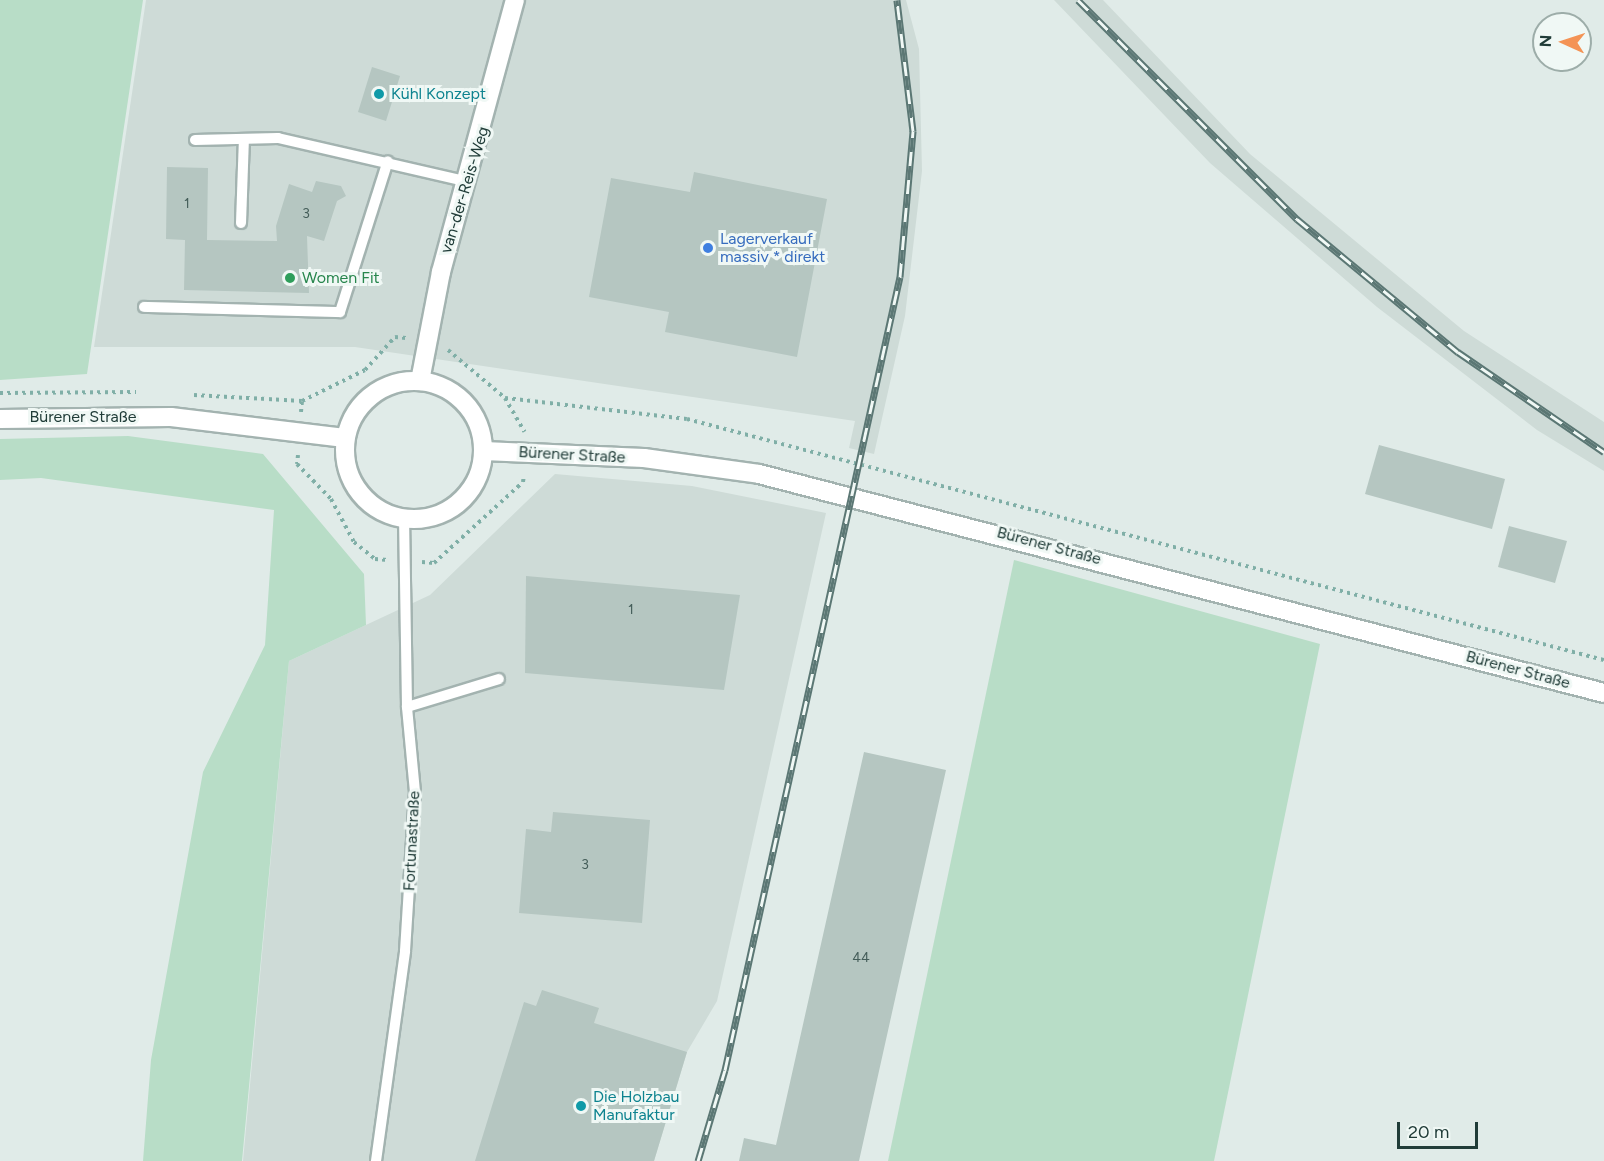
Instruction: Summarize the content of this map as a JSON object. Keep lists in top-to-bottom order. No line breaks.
{"streets":{"main road":["van-der-Reis-Weg","Bürener Straße"],"lane":["Fortunastraße"]},"crossings":[["van-der-Reis-Weg","Bürener Straße"],["van-der-Reis-Weg","Fortunastraße"],["Bürener Straße","Fortunastraße"]],"places":["Kühl Konzept","Lagerverkauf massiv * direkt","Women Fit","Die Holzbau Manufaktur"],"house_numbers":["1","3","1","3","44"],"scale_bar":"20 m","north":"left"}
